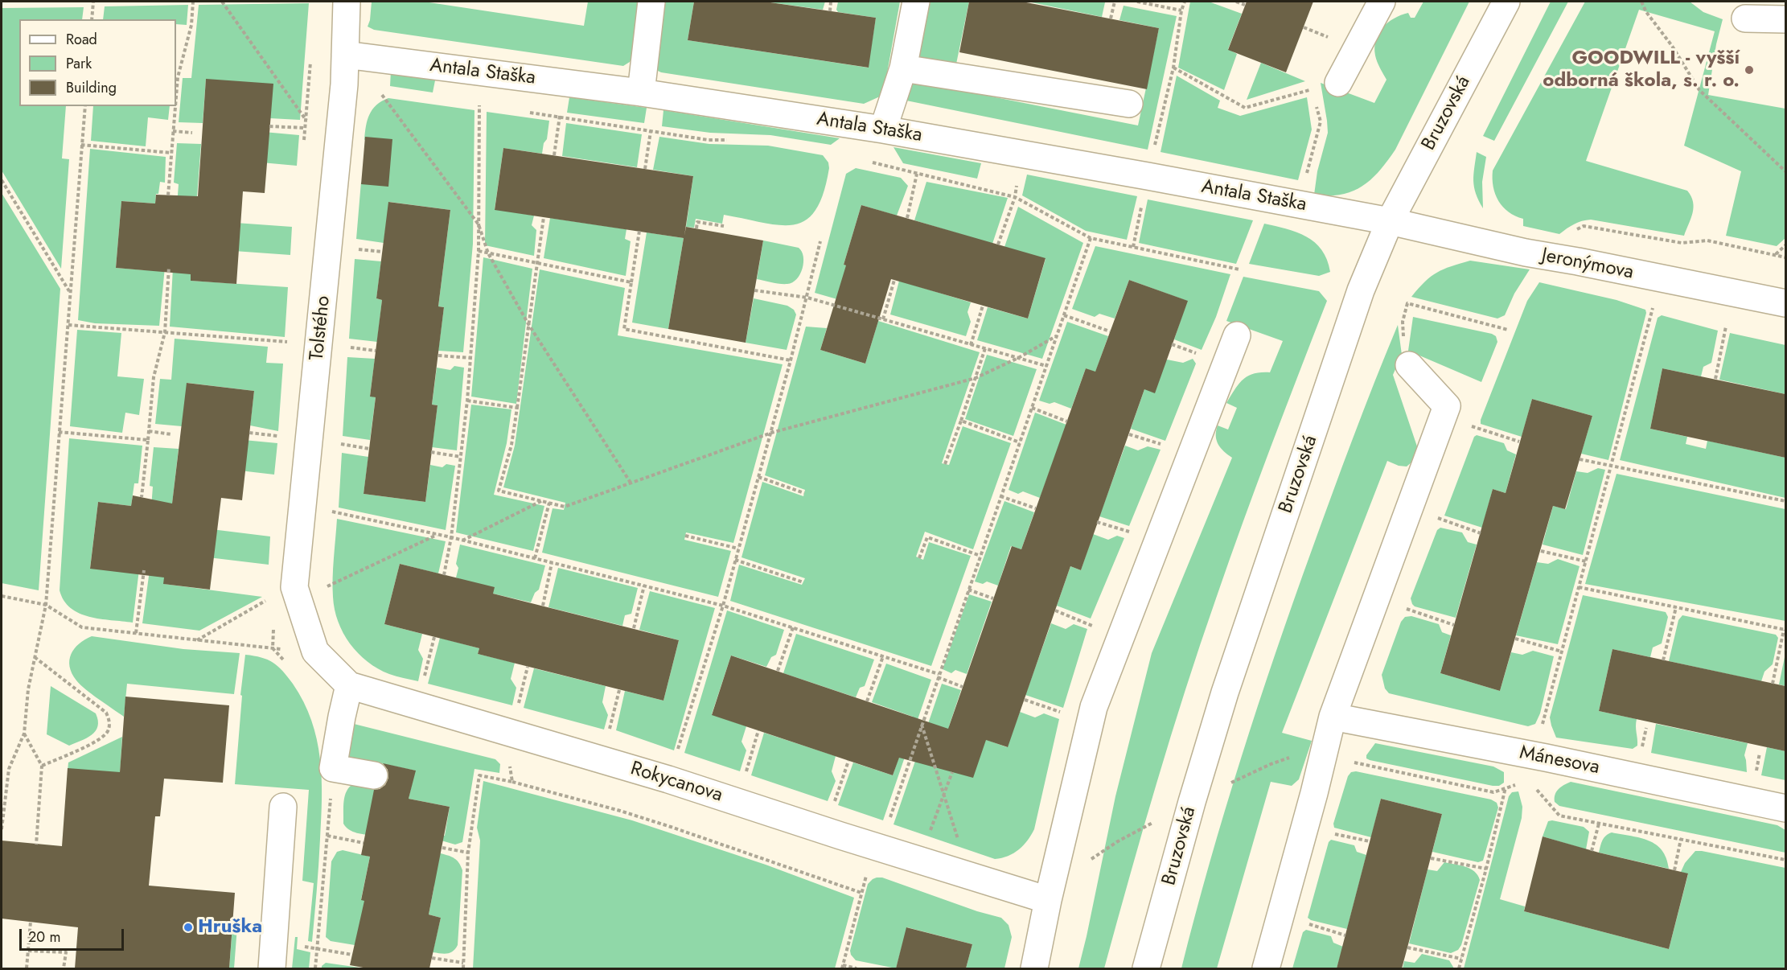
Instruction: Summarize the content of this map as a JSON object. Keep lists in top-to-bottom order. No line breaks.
{"streets":{"street":["Antala Staška","Bruzovská","Jeronýmova","Tolstého","Mánesova","Rokycanova"]},"crossings":[["Antala Staška","Bruzovská"],["Antala Staška","Jeronýmova"],["Antala Staška","Tolstého"],["Bruzovská","Jeronýmova"],["Tolstého","Rokycanova"]],"places":["GOODWILL - vyšší odborná škola, s. r. o.","Hruška"],"legend":["Road","Park","Building"],"scale_bar":"20 m"}
